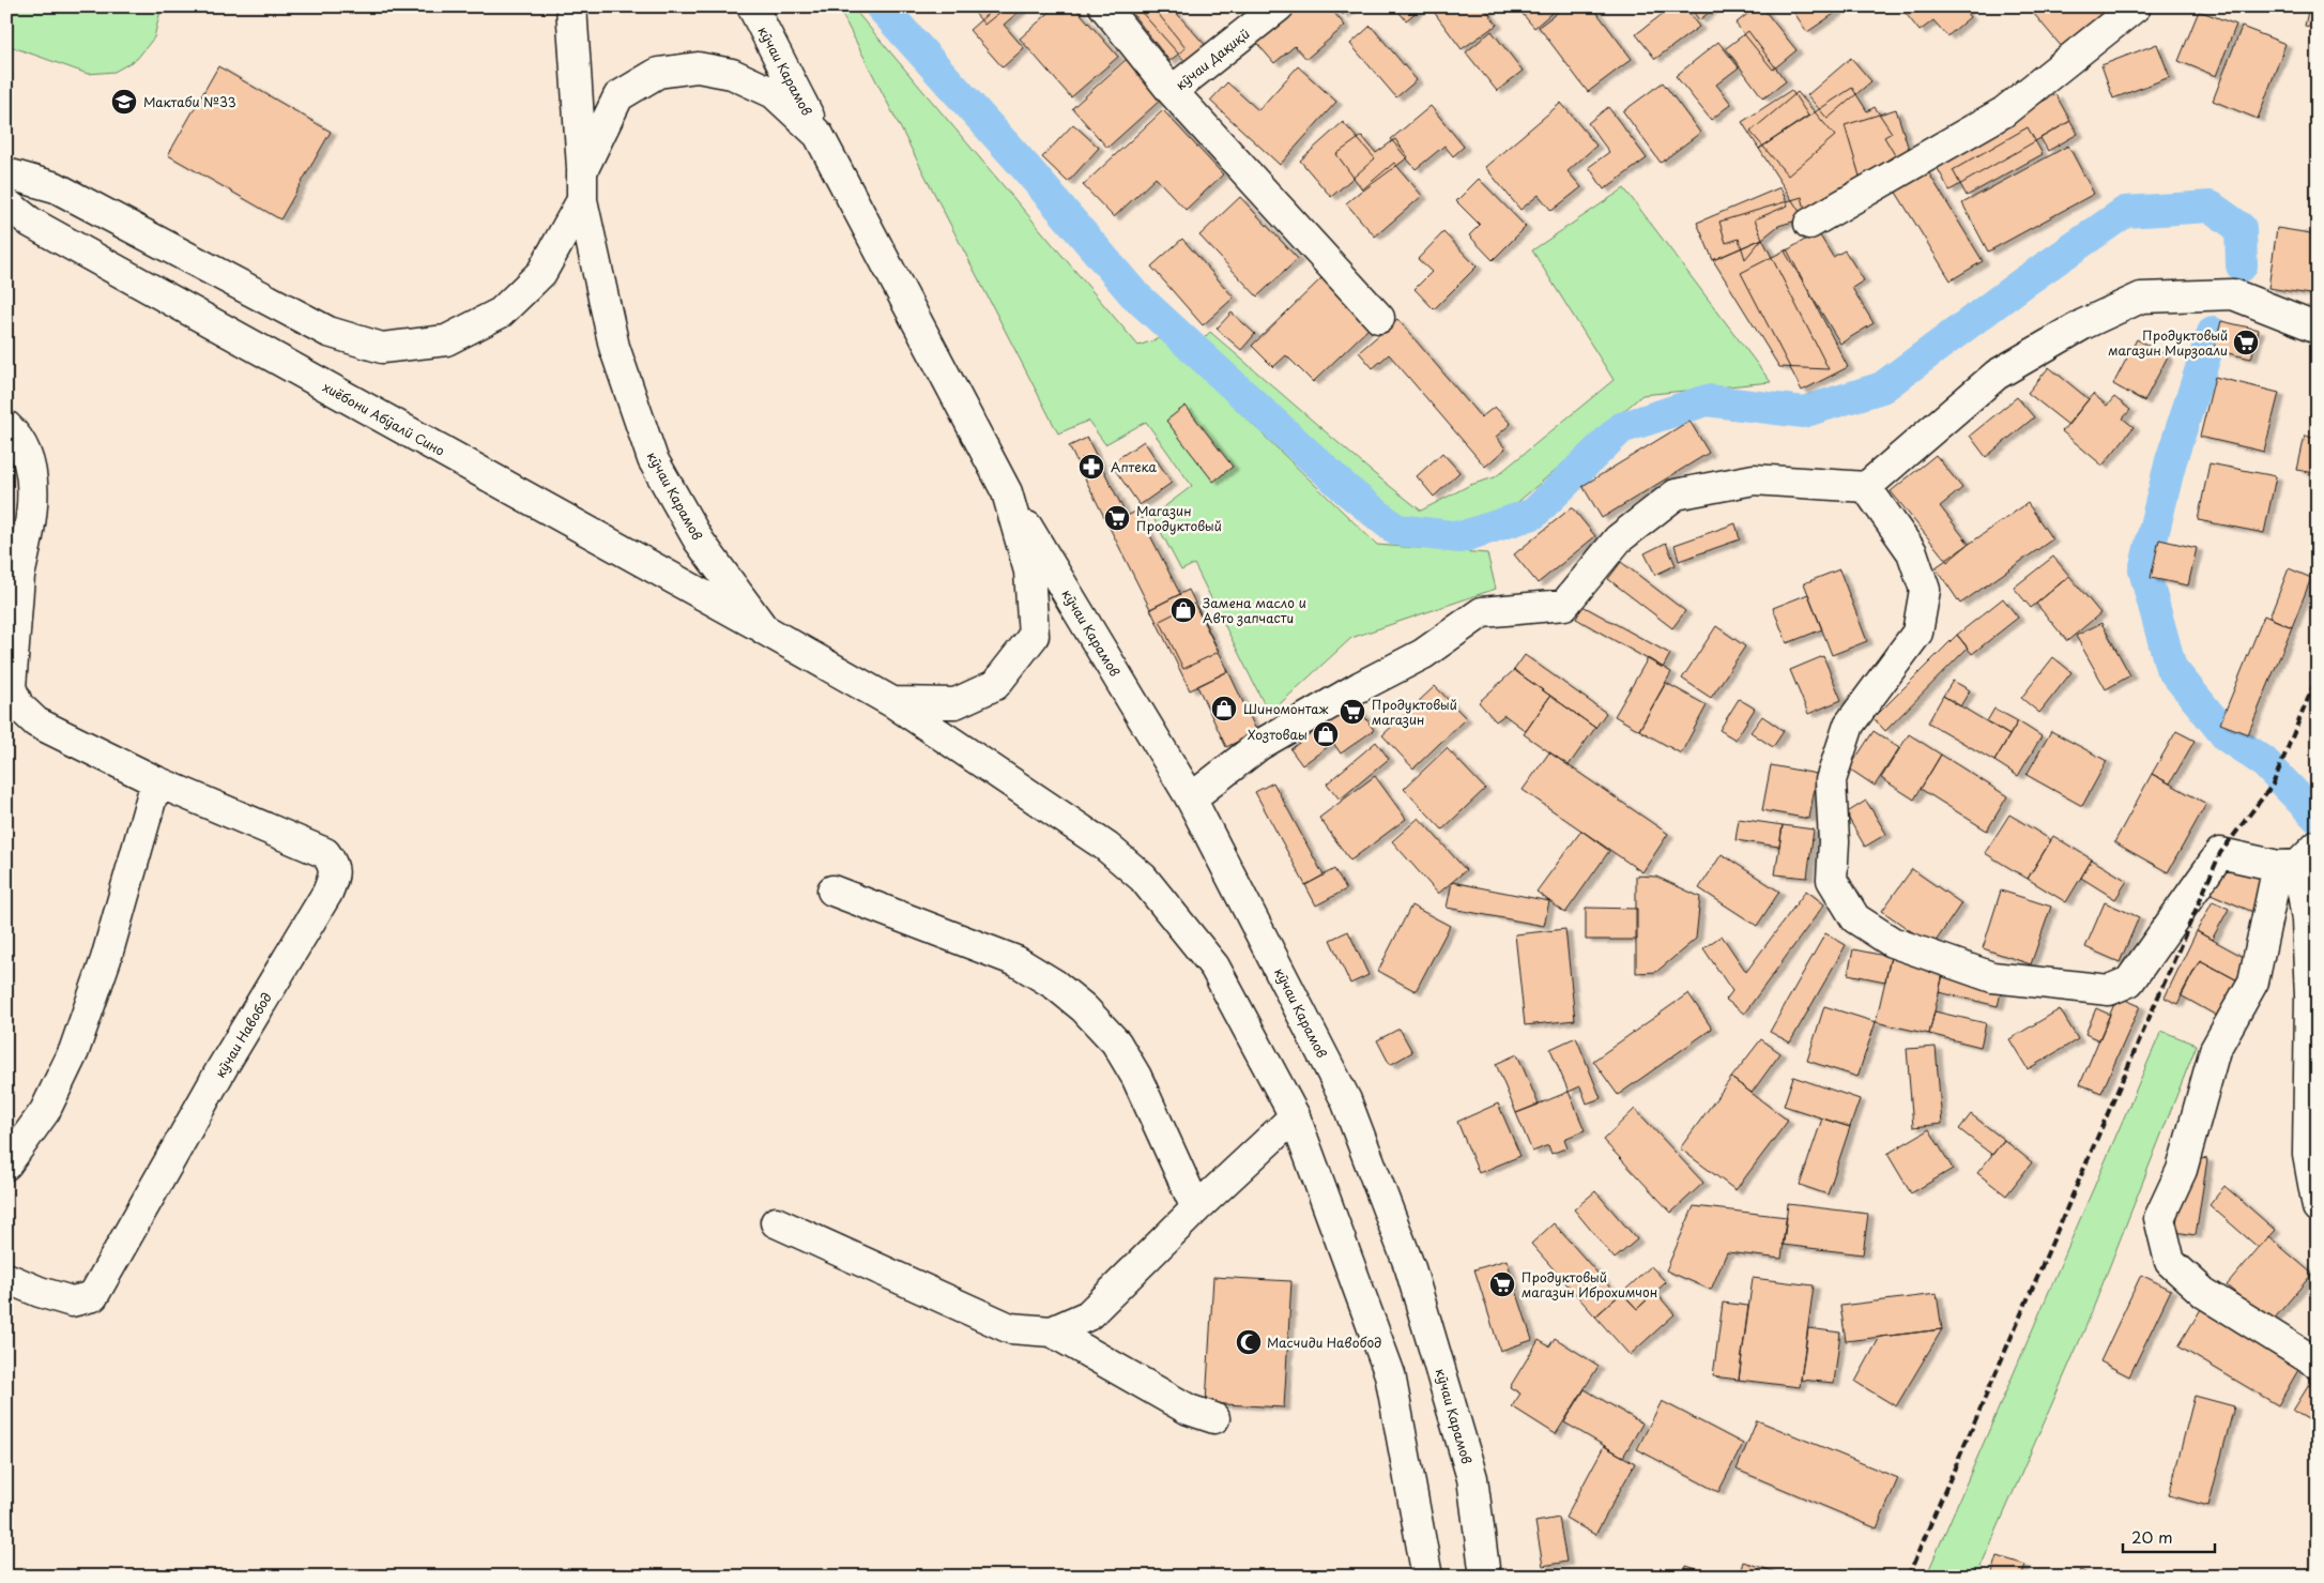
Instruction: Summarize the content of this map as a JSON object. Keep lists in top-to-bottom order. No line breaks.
{"streets":{"street":["кӯчаи Дақиқӣ","кӯчаи Карамов","хиёбони Абӯалӣ Сино","кӯчаи Навобод"]},"crossings":[["кӯчаи Карамов","хиёбони Абӯалӣ Сино"]],"places":{"school or university":["Мактаби №33"],"supermarket":["Продуктовый магазин Мирзоали","Магазин Продуктовый","Продуктовый магазин","Продуктовый магазин Иброхимчон"],"pharmacy":["Аптека"],"shop":["Замена масло и Авто запчасти","Шиномонтаж","Хозтоваы"],"mosque":["Масчиди Навобод"]},"scale_bar":"20 m"}
